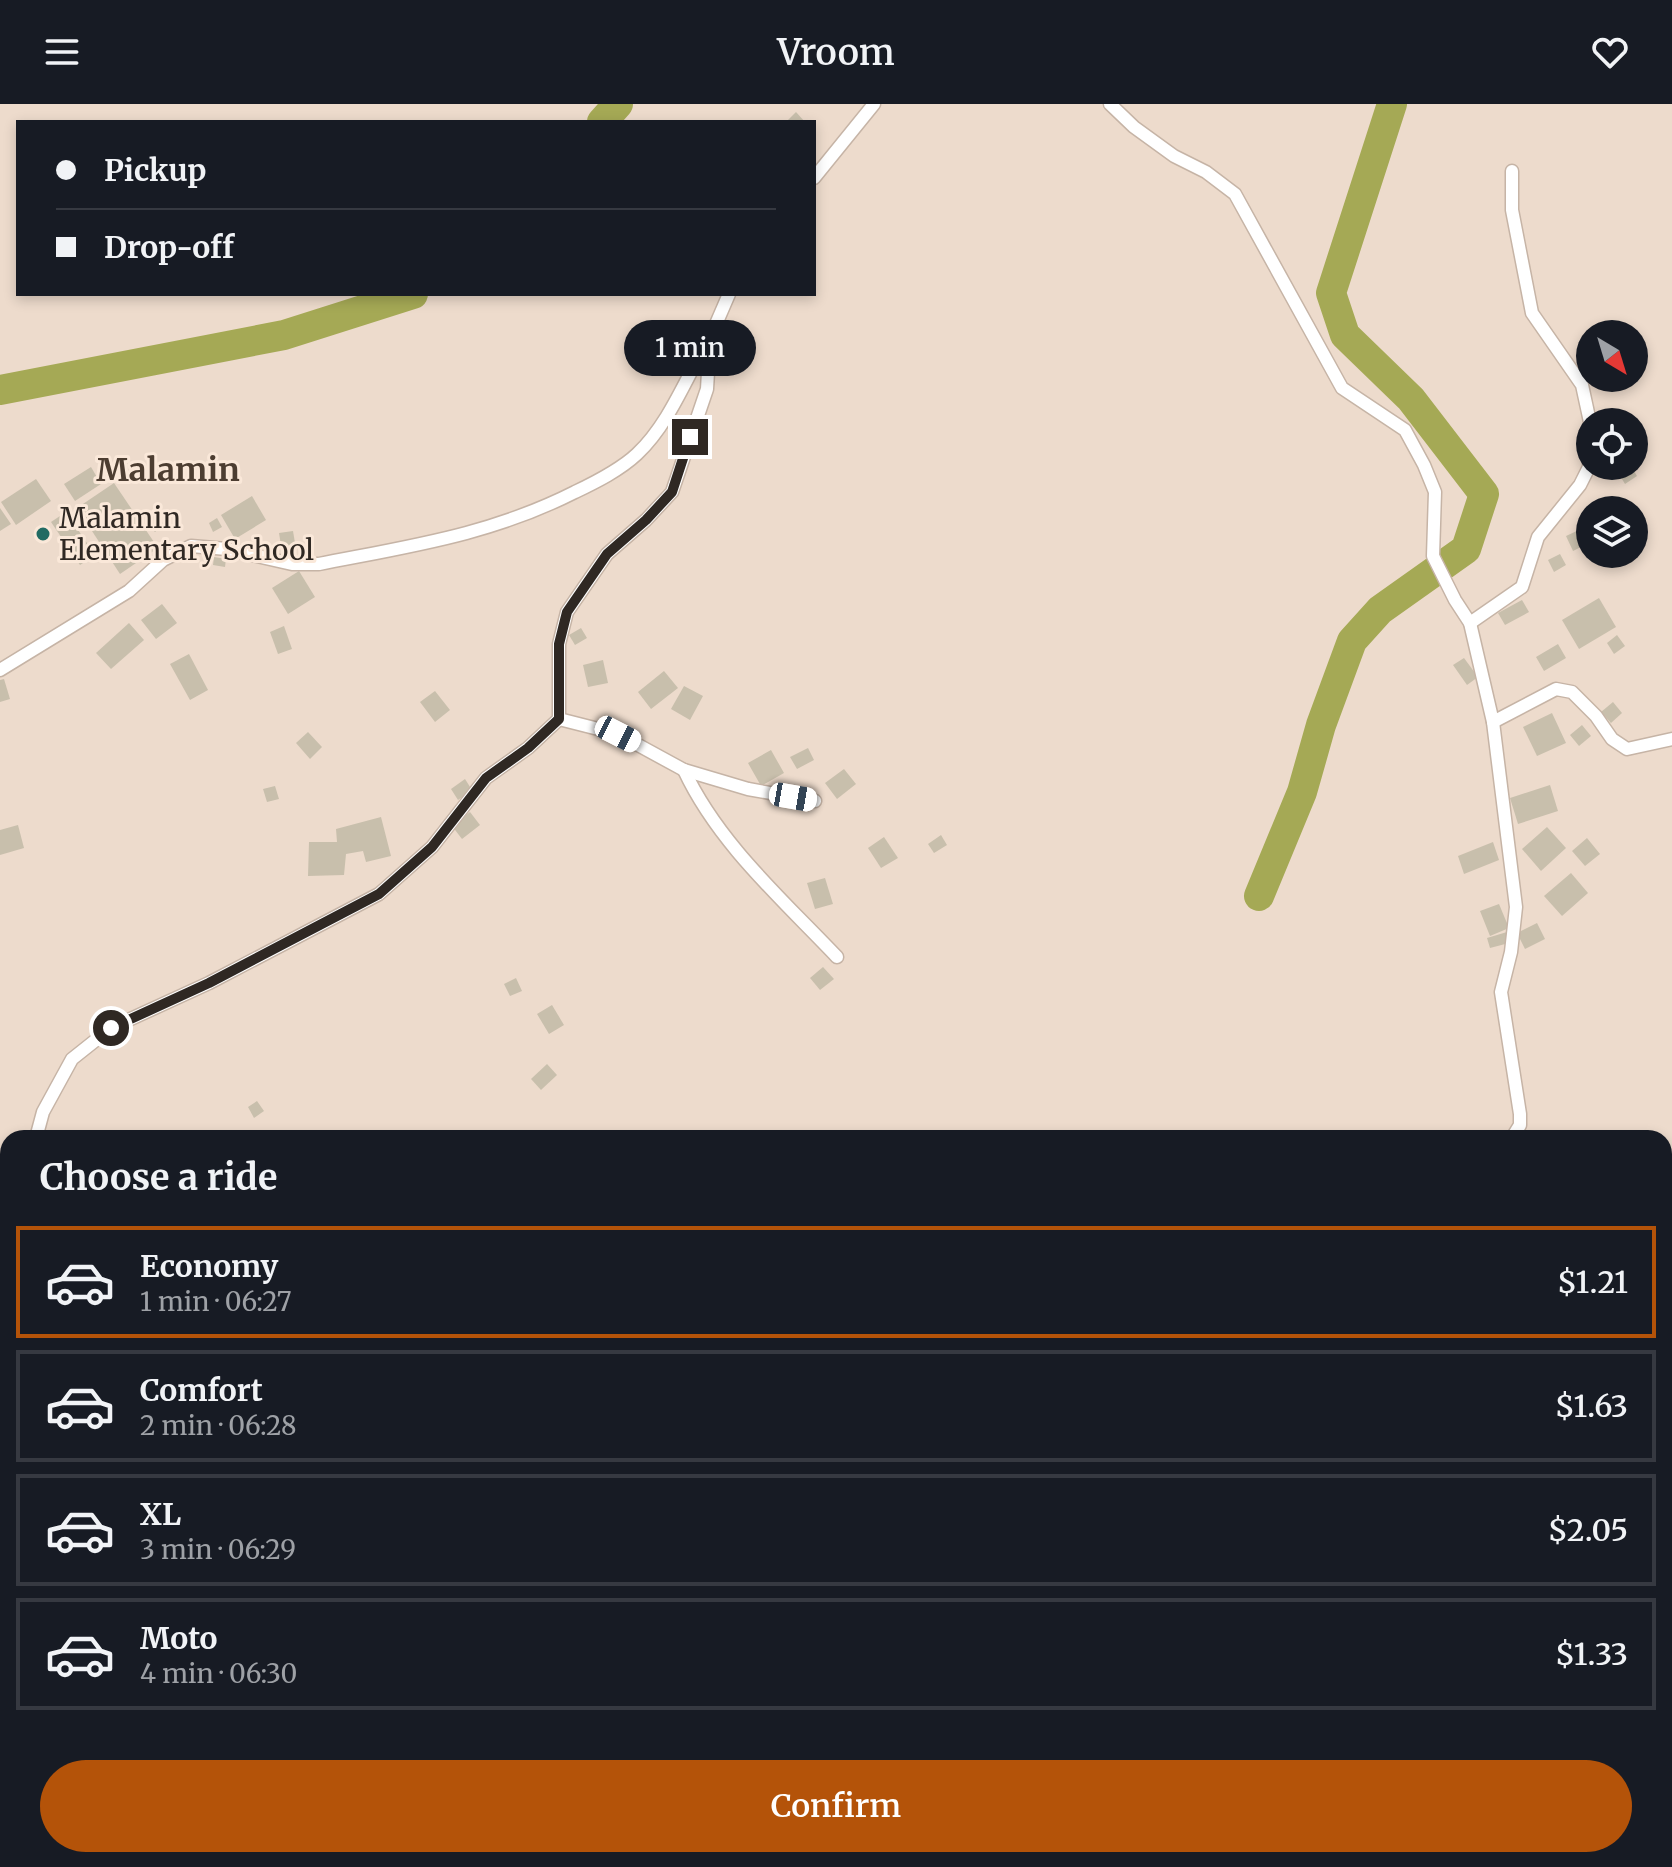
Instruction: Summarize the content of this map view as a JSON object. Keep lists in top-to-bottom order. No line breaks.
{"districts":["Malamin"],"places":["Malamin Elementary School"],"north":"bottom right","page":{"header":"Vroom","banner":["Pickup","Drop-off"],"bubble":"1 min","heading":"Choose a ride","list":[{"name":"Economy","note":"1 min · 06:27","value":"$1.21"},{"name":"Comfort","note":"2 min · 06:28","value":"$1.63"},{"name":"XL","note":"3 min · 06:29","value":"$2.05"},{"name":"Moto","note":"4 min · 06:30","value":"$1.33"}],"buttons":"Confirm"}}
